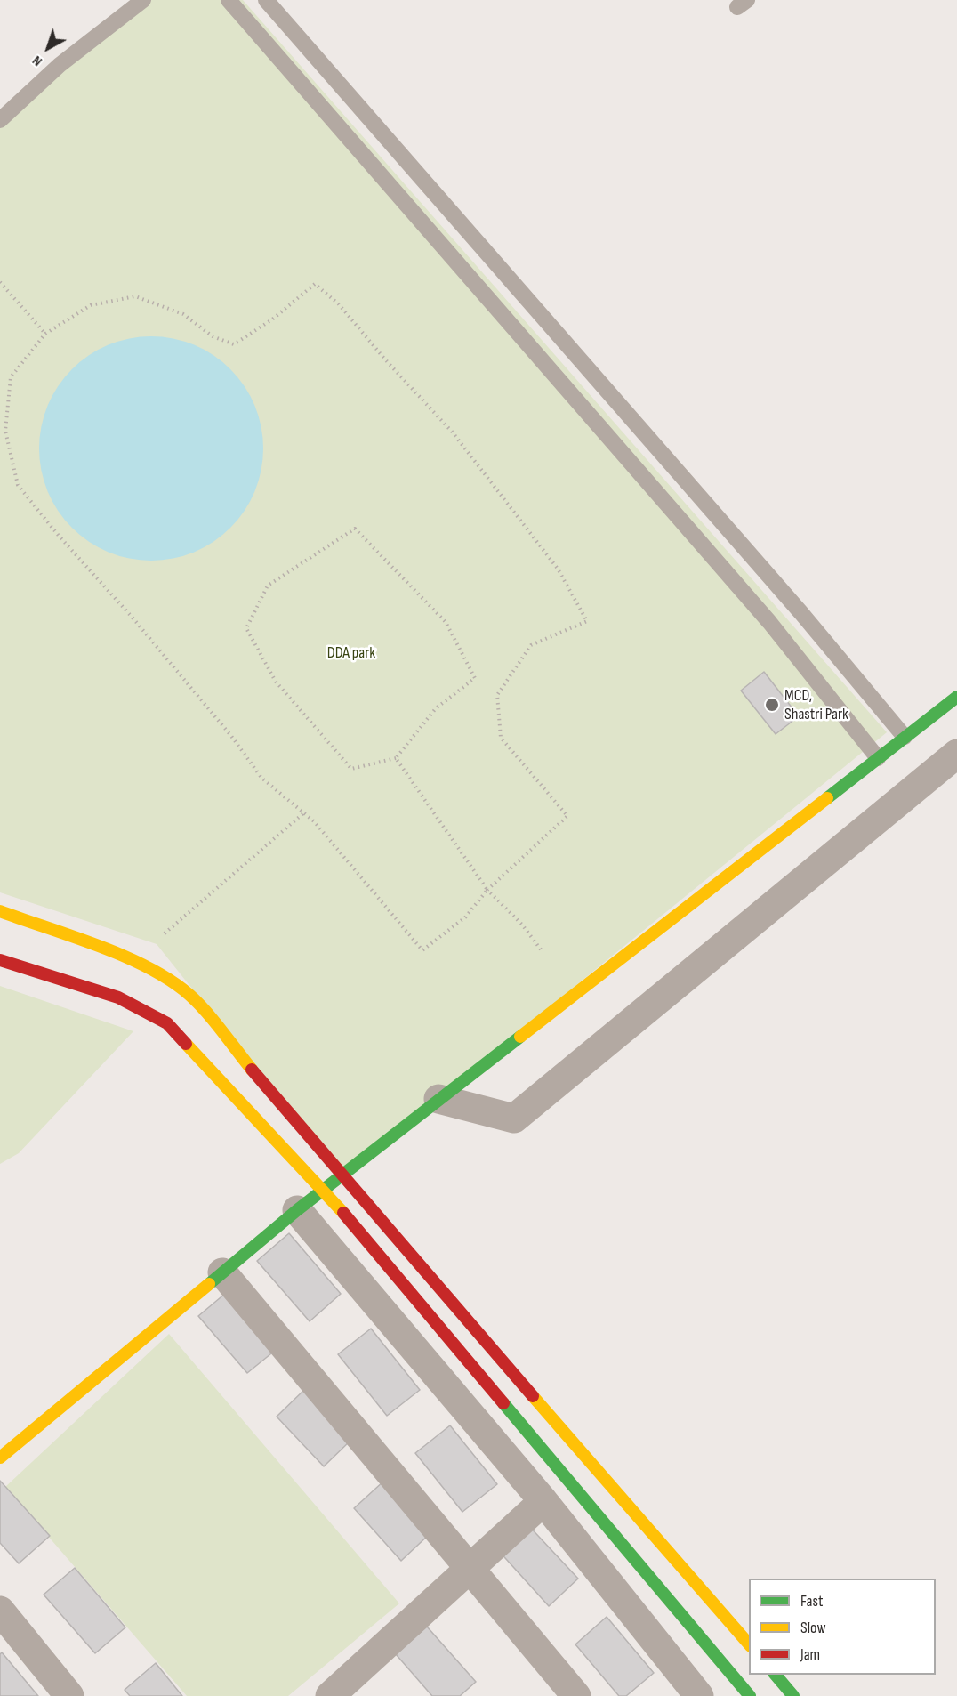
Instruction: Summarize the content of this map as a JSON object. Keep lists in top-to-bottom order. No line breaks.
{"parks":["DDA park"],"places":["MCD, Shastri Park"],"legend":["Fast","Slow","Jam"],"north":"bottom left"}
